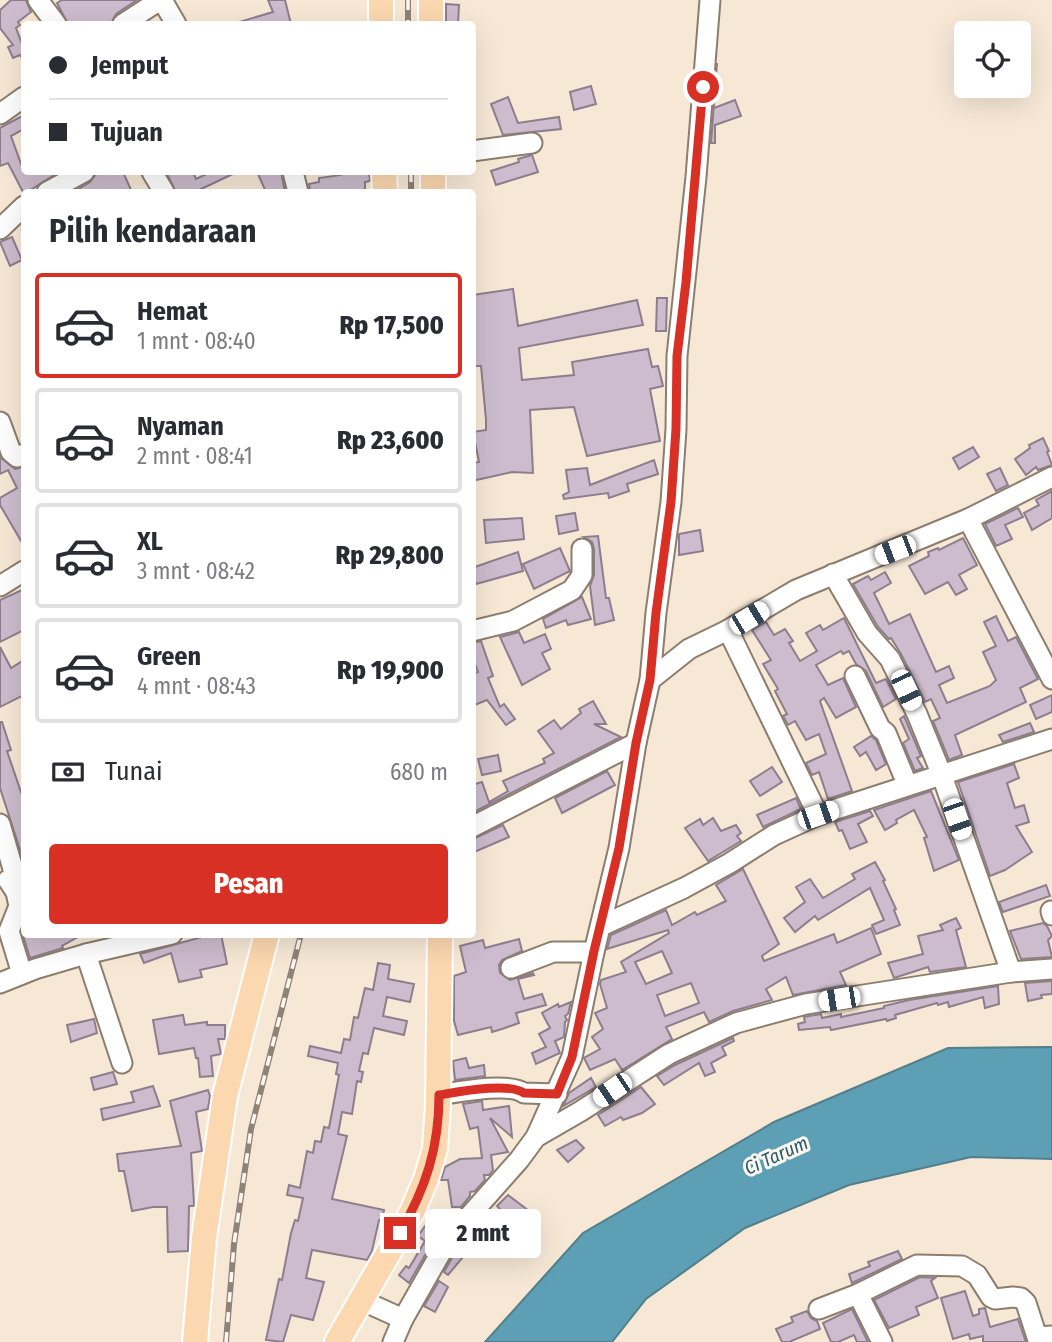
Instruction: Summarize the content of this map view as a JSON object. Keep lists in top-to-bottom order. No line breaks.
{"water":["Ci Tarum"],"page":{"banner":["Jemput","Tujuan"],"heading":"Pilih kendaraan","list":[{"name":"Hemat","note":"1 mnt · 08:40","value":"Rp 17,500"},{"name":"Nyaman","note":"2 mnt · 08:41","value":"Rp 23,600"},{"name":"XL","note":"3 mnt · 08:42","value":"Rp 29,800"},{"name":"Green","note":"4 mnt · 08:43","value":"Rp 19,900"}],"pay":["Tunai","680 m"],"buttons":"Pesan","bubble":"2 mnt"}}
